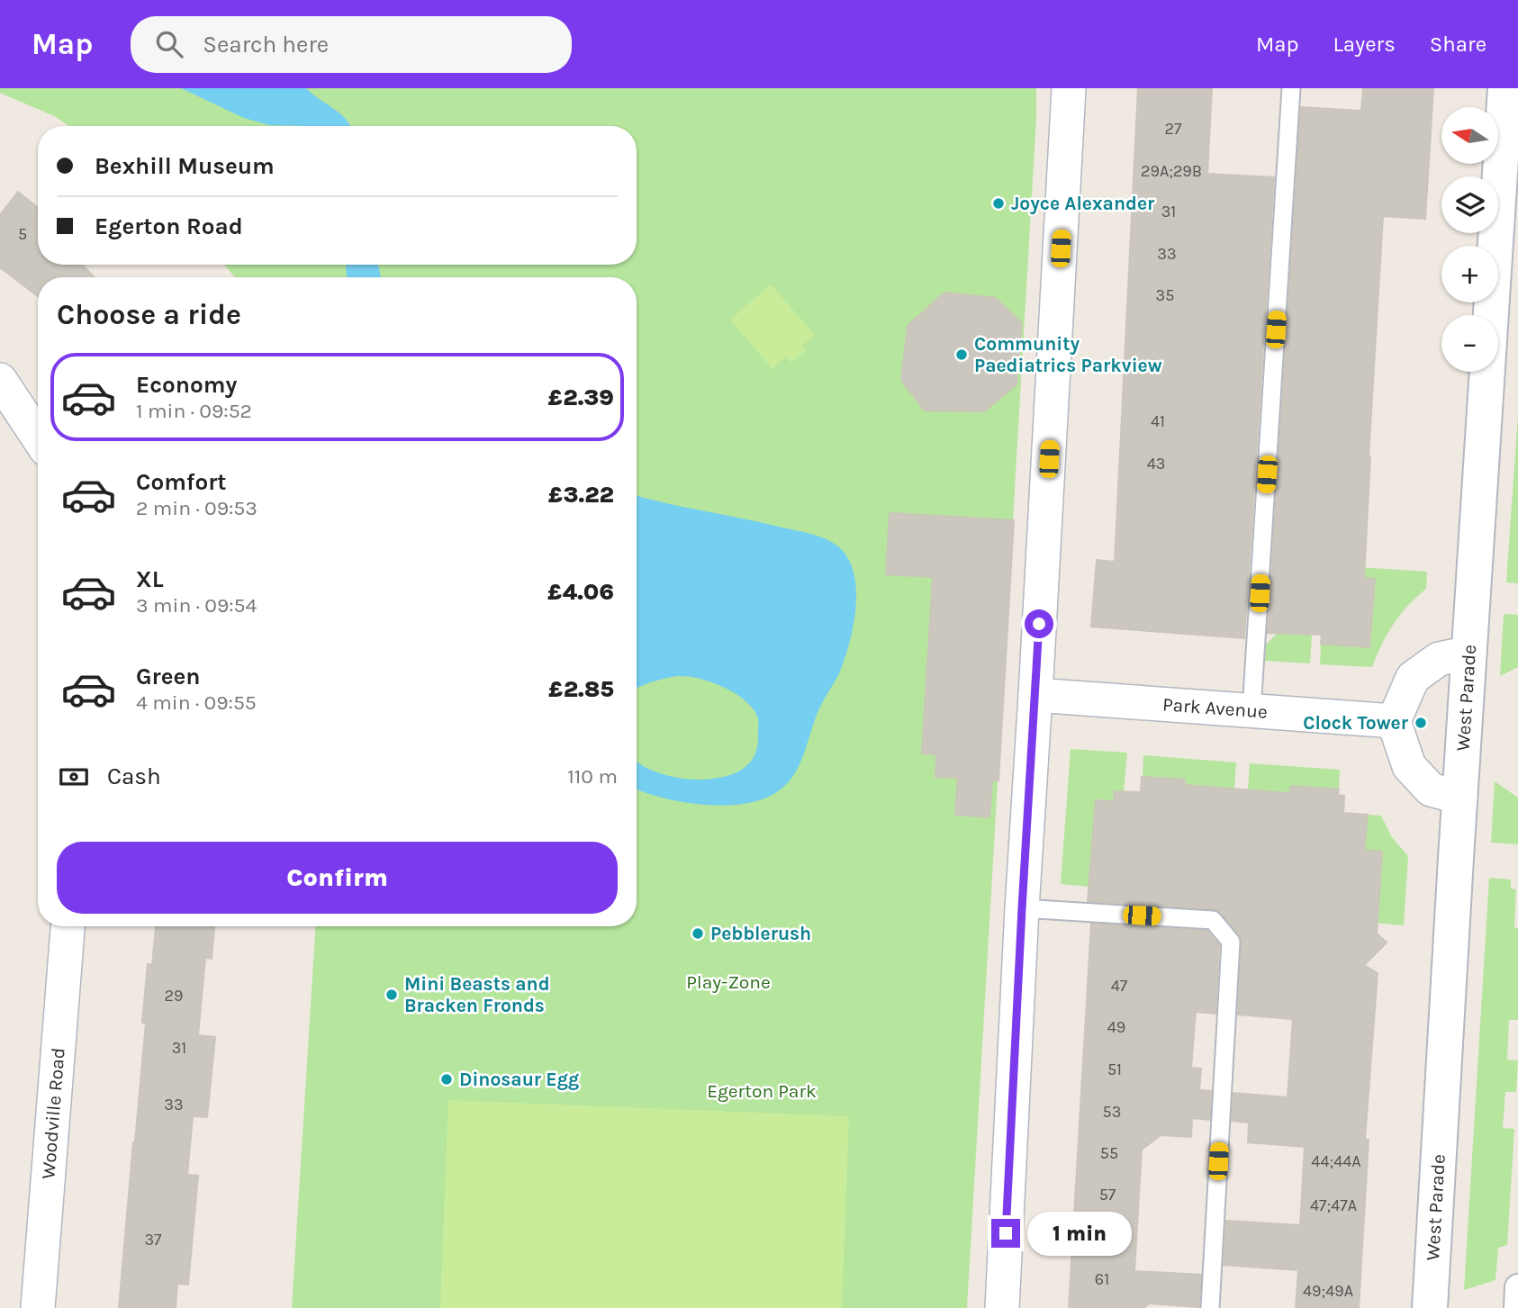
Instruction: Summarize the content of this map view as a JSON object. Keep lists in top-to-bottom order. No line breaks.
{"streets":{"main road":["West Parade"],"street":["Park Avenue","Woodville Road"]},"parks":["Play-Zone","Egerton Park"],"places":["Joyce Alexander","Community Paediatrics Parkview","Clock Tower","Pebblerush","Mini Beasts and Bracken Fronds","Dinosaur Egg"],"house_numbers":["27","29A;29B","31","5","33","35","41","43","47","29","49","31","51","33","53","55","44;44A","57","47;47A","37","61","49;49A"],"north":"left","page":{"header":"Map","search":"Search here","nav":["Map","Layers","Share"],"map_buttons":["+","−"],"banner":["Bexhill Museum","Egerton Road"],"heading":"Choose a ride","list":[{"name":"Economy","note":"1 min · 09:52","value":"£2.39"},{"name":"Comfort","note":"2 min · 09:53","value":"£3.22"},{"name":"XL","note":"3 min · 09:54","value":"£4.06"},{"name":"Green","note":"4 min · 09:55","value":"£2.85"}],"pay":["Cash","110 m"],"buttons":"Confirm","bubble":"1 min"}}
